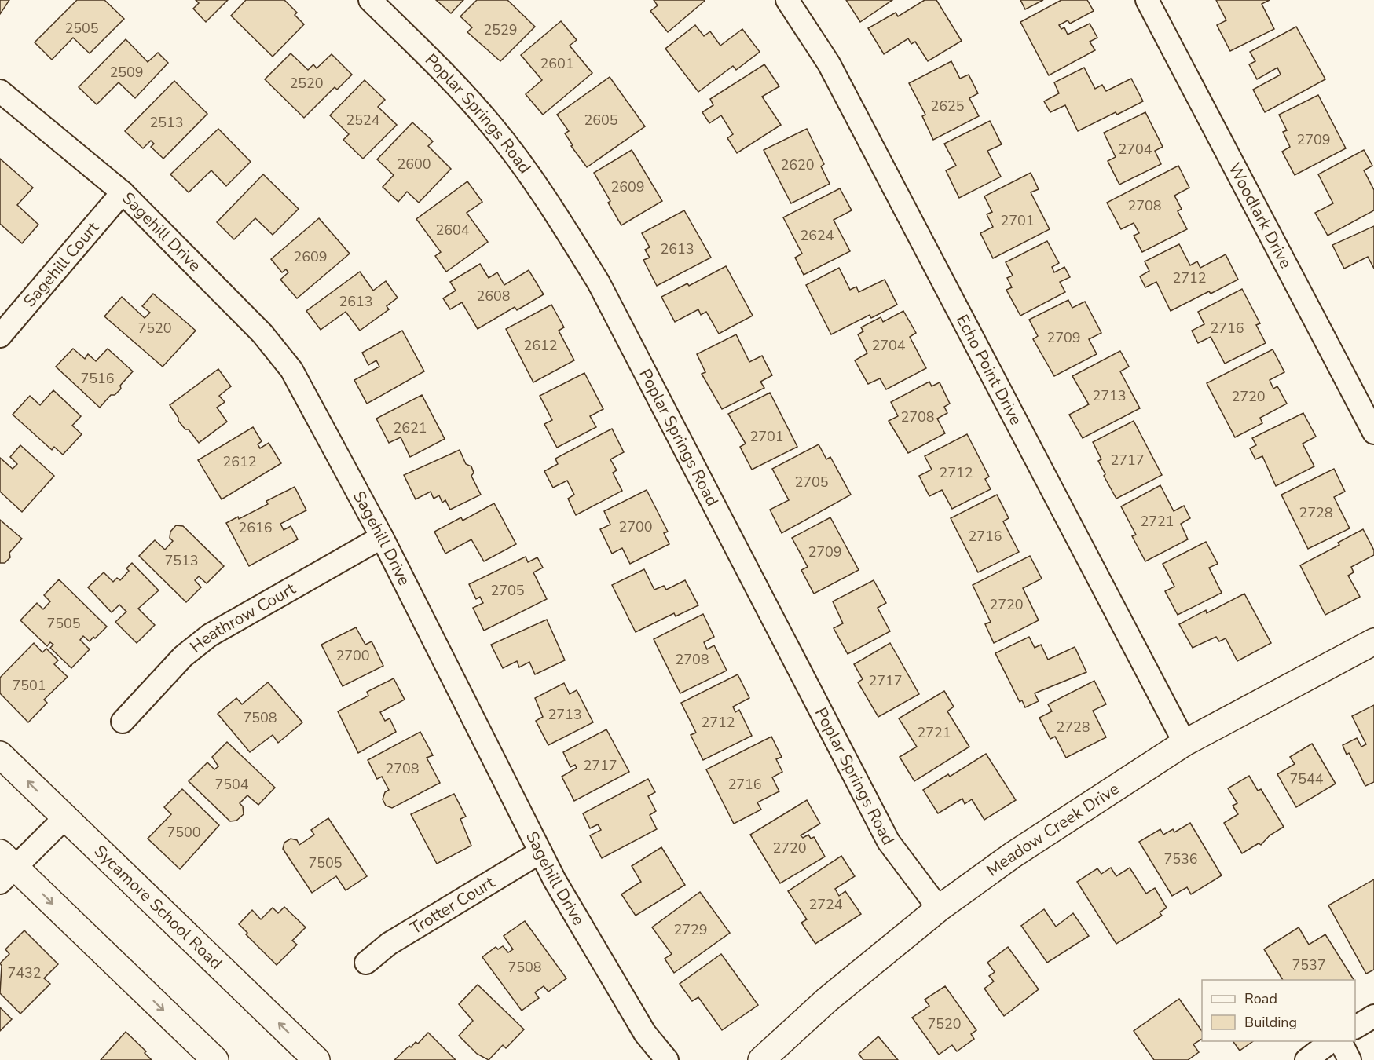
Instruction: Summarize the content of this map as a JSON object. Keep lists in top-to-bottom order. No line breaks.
{"streets":{"street":["Poplar Springs Road","Woodlark Drive","Sagehill Drive","Sagehill Court","Echo Point Drive","Heathrow Court","Meadow Creek Drive","Trotter Court","Sycamore School Road"]},"crossings":[["Poplar Springs Road","Meadow Creek Drive"],["Sagehill Drive","Sagehill Court"],["Sagehill Drive","Heathrow Court"],["Sagehill Drive","Trotter Court"],["Echo Point Drive","Meadow Creek Drive"]],"house_numbers":["2505","2529","2601","2509","2520","2625","2524","2605","2513","2709","2704","2600","2620","2609","2708","2701","2604","2624","2613","2609","2712","2608","2613","7520","2716","2709","2612","2704","7516","2713","2720","2708","2621","2701","2717","2612","2712","2705","2728","2721","2700","2616","2716","2709","7513","2705","2720","7505","2700","2708","2717","7501","2713","7508","2712","2728","2721","2717","2708","7544","7504","2716","7500","2720","7536","7505","2724","2729","7537","7508","7432","7520"],"legend":["Road","Building"]}
